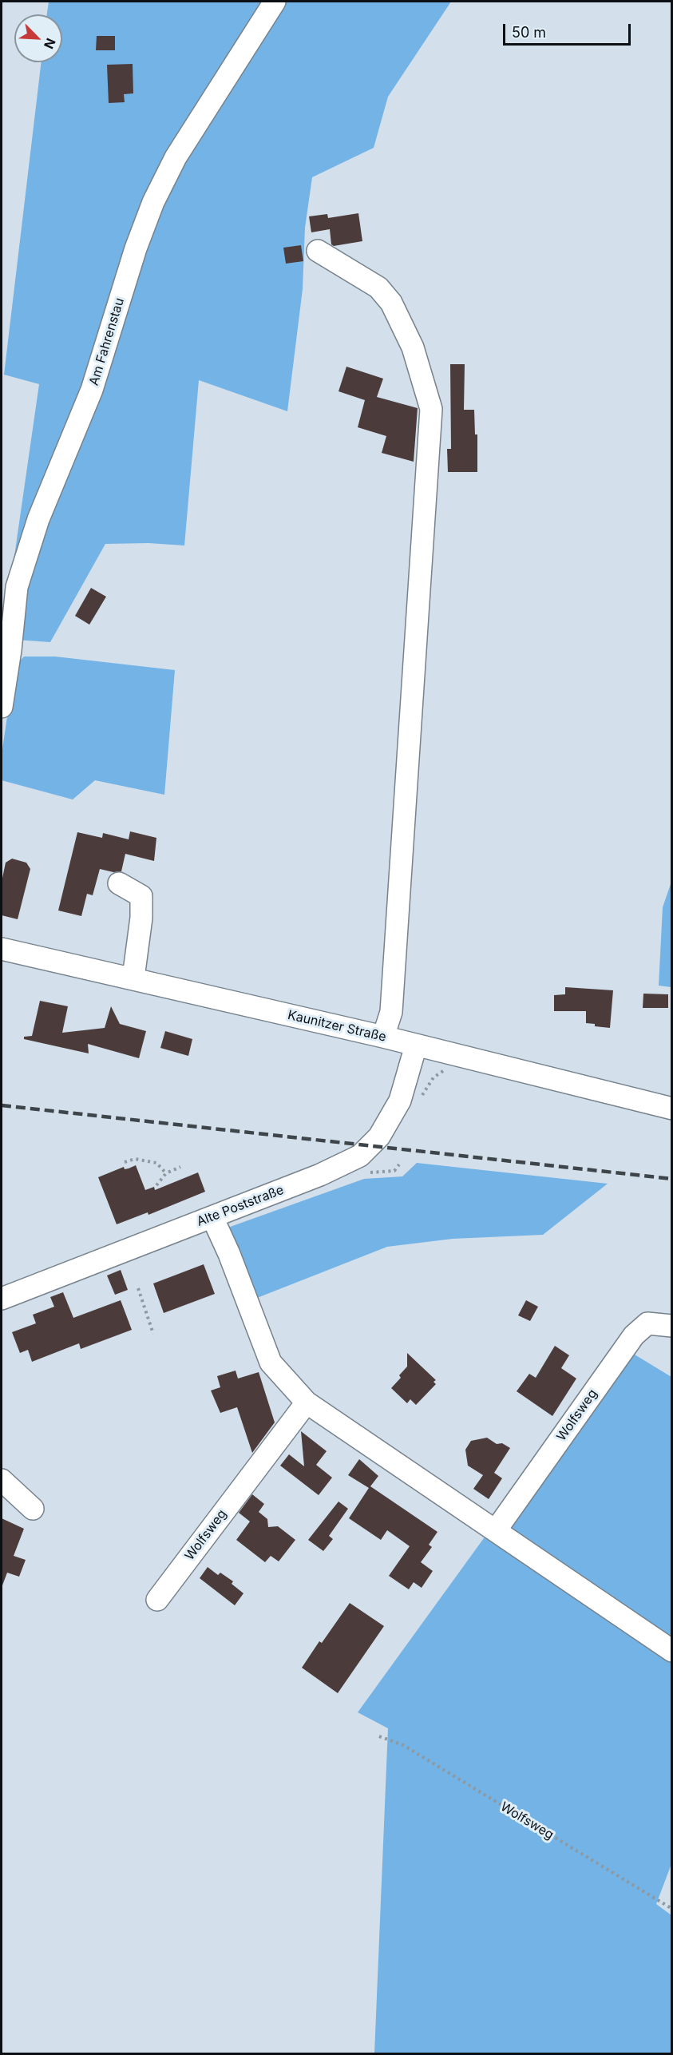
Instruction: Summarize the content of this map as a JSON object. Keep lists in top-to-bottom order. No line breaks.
{"streets":{"street":["Am Fahrenstau","Kaunitzer Straße","Alte Poststraße","Wolfsweg"]},"crossings":[["Kaunitzer Straße","Alte Poststraße"]],"scale_bar":"50 m","north":"bottom right"}
